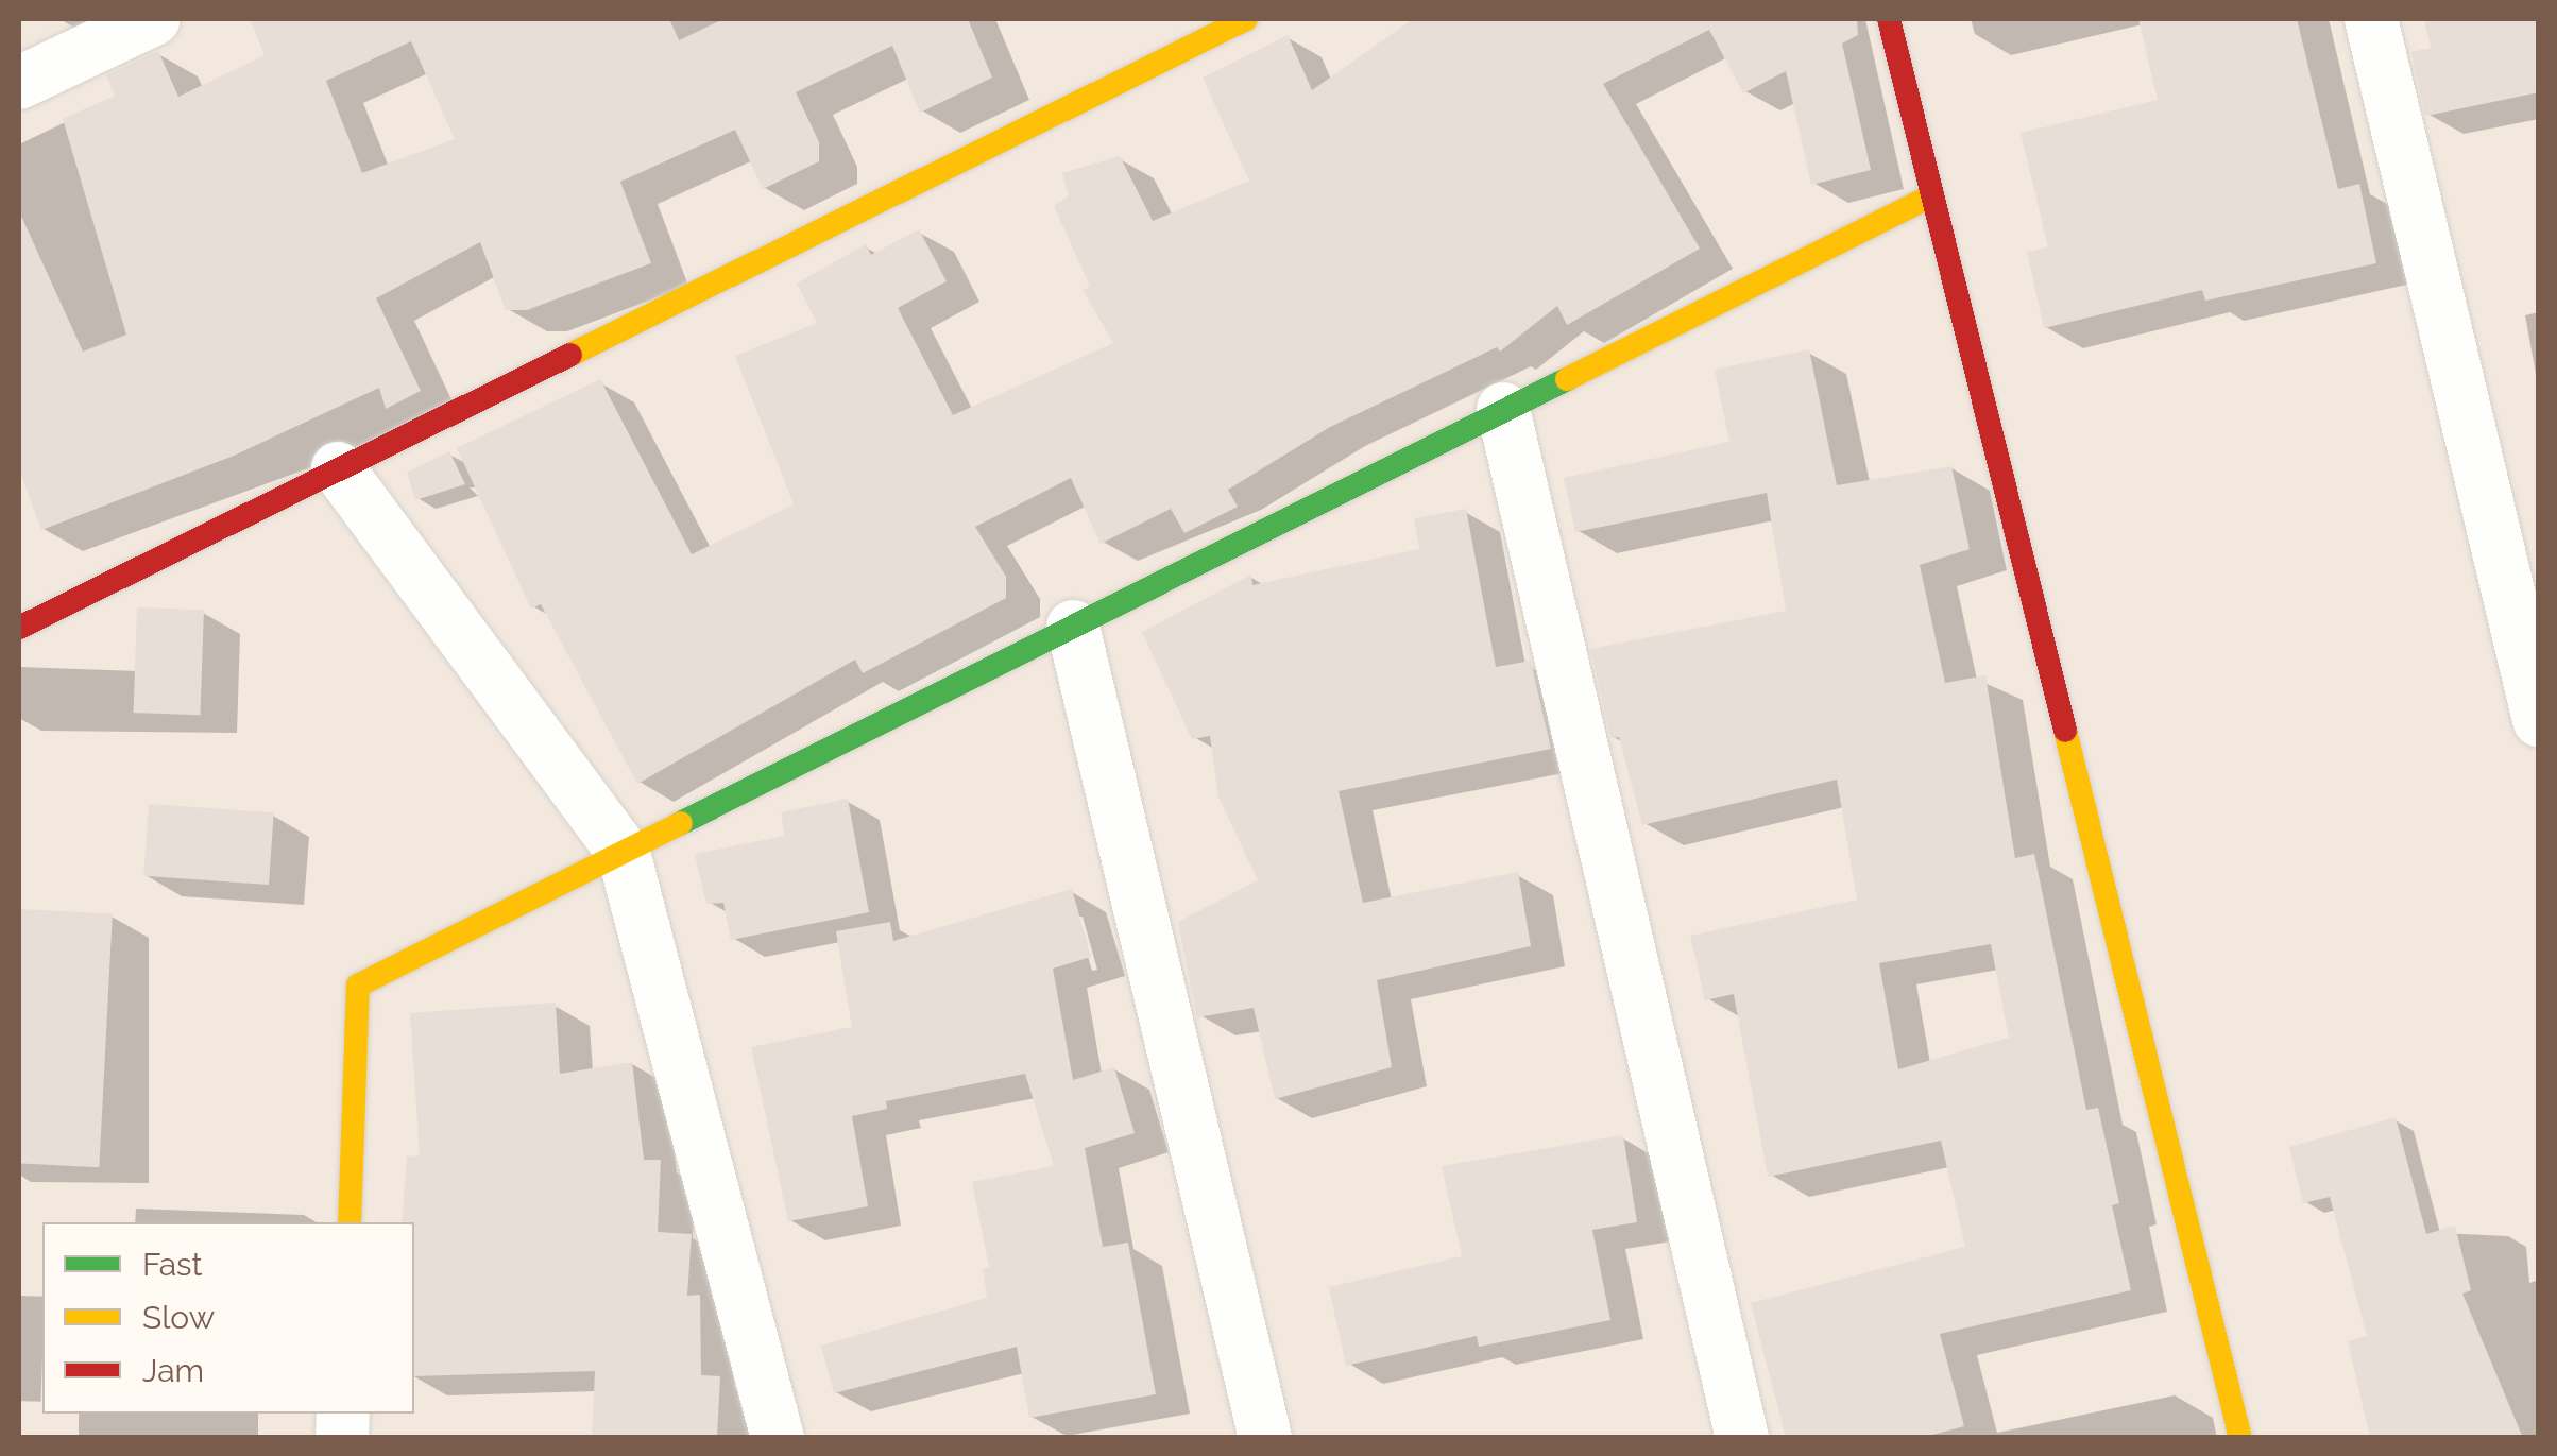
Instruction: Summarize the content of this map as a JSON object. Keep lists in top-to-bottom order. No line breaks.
{"legend":["Fast","Slow","Jam"]}
